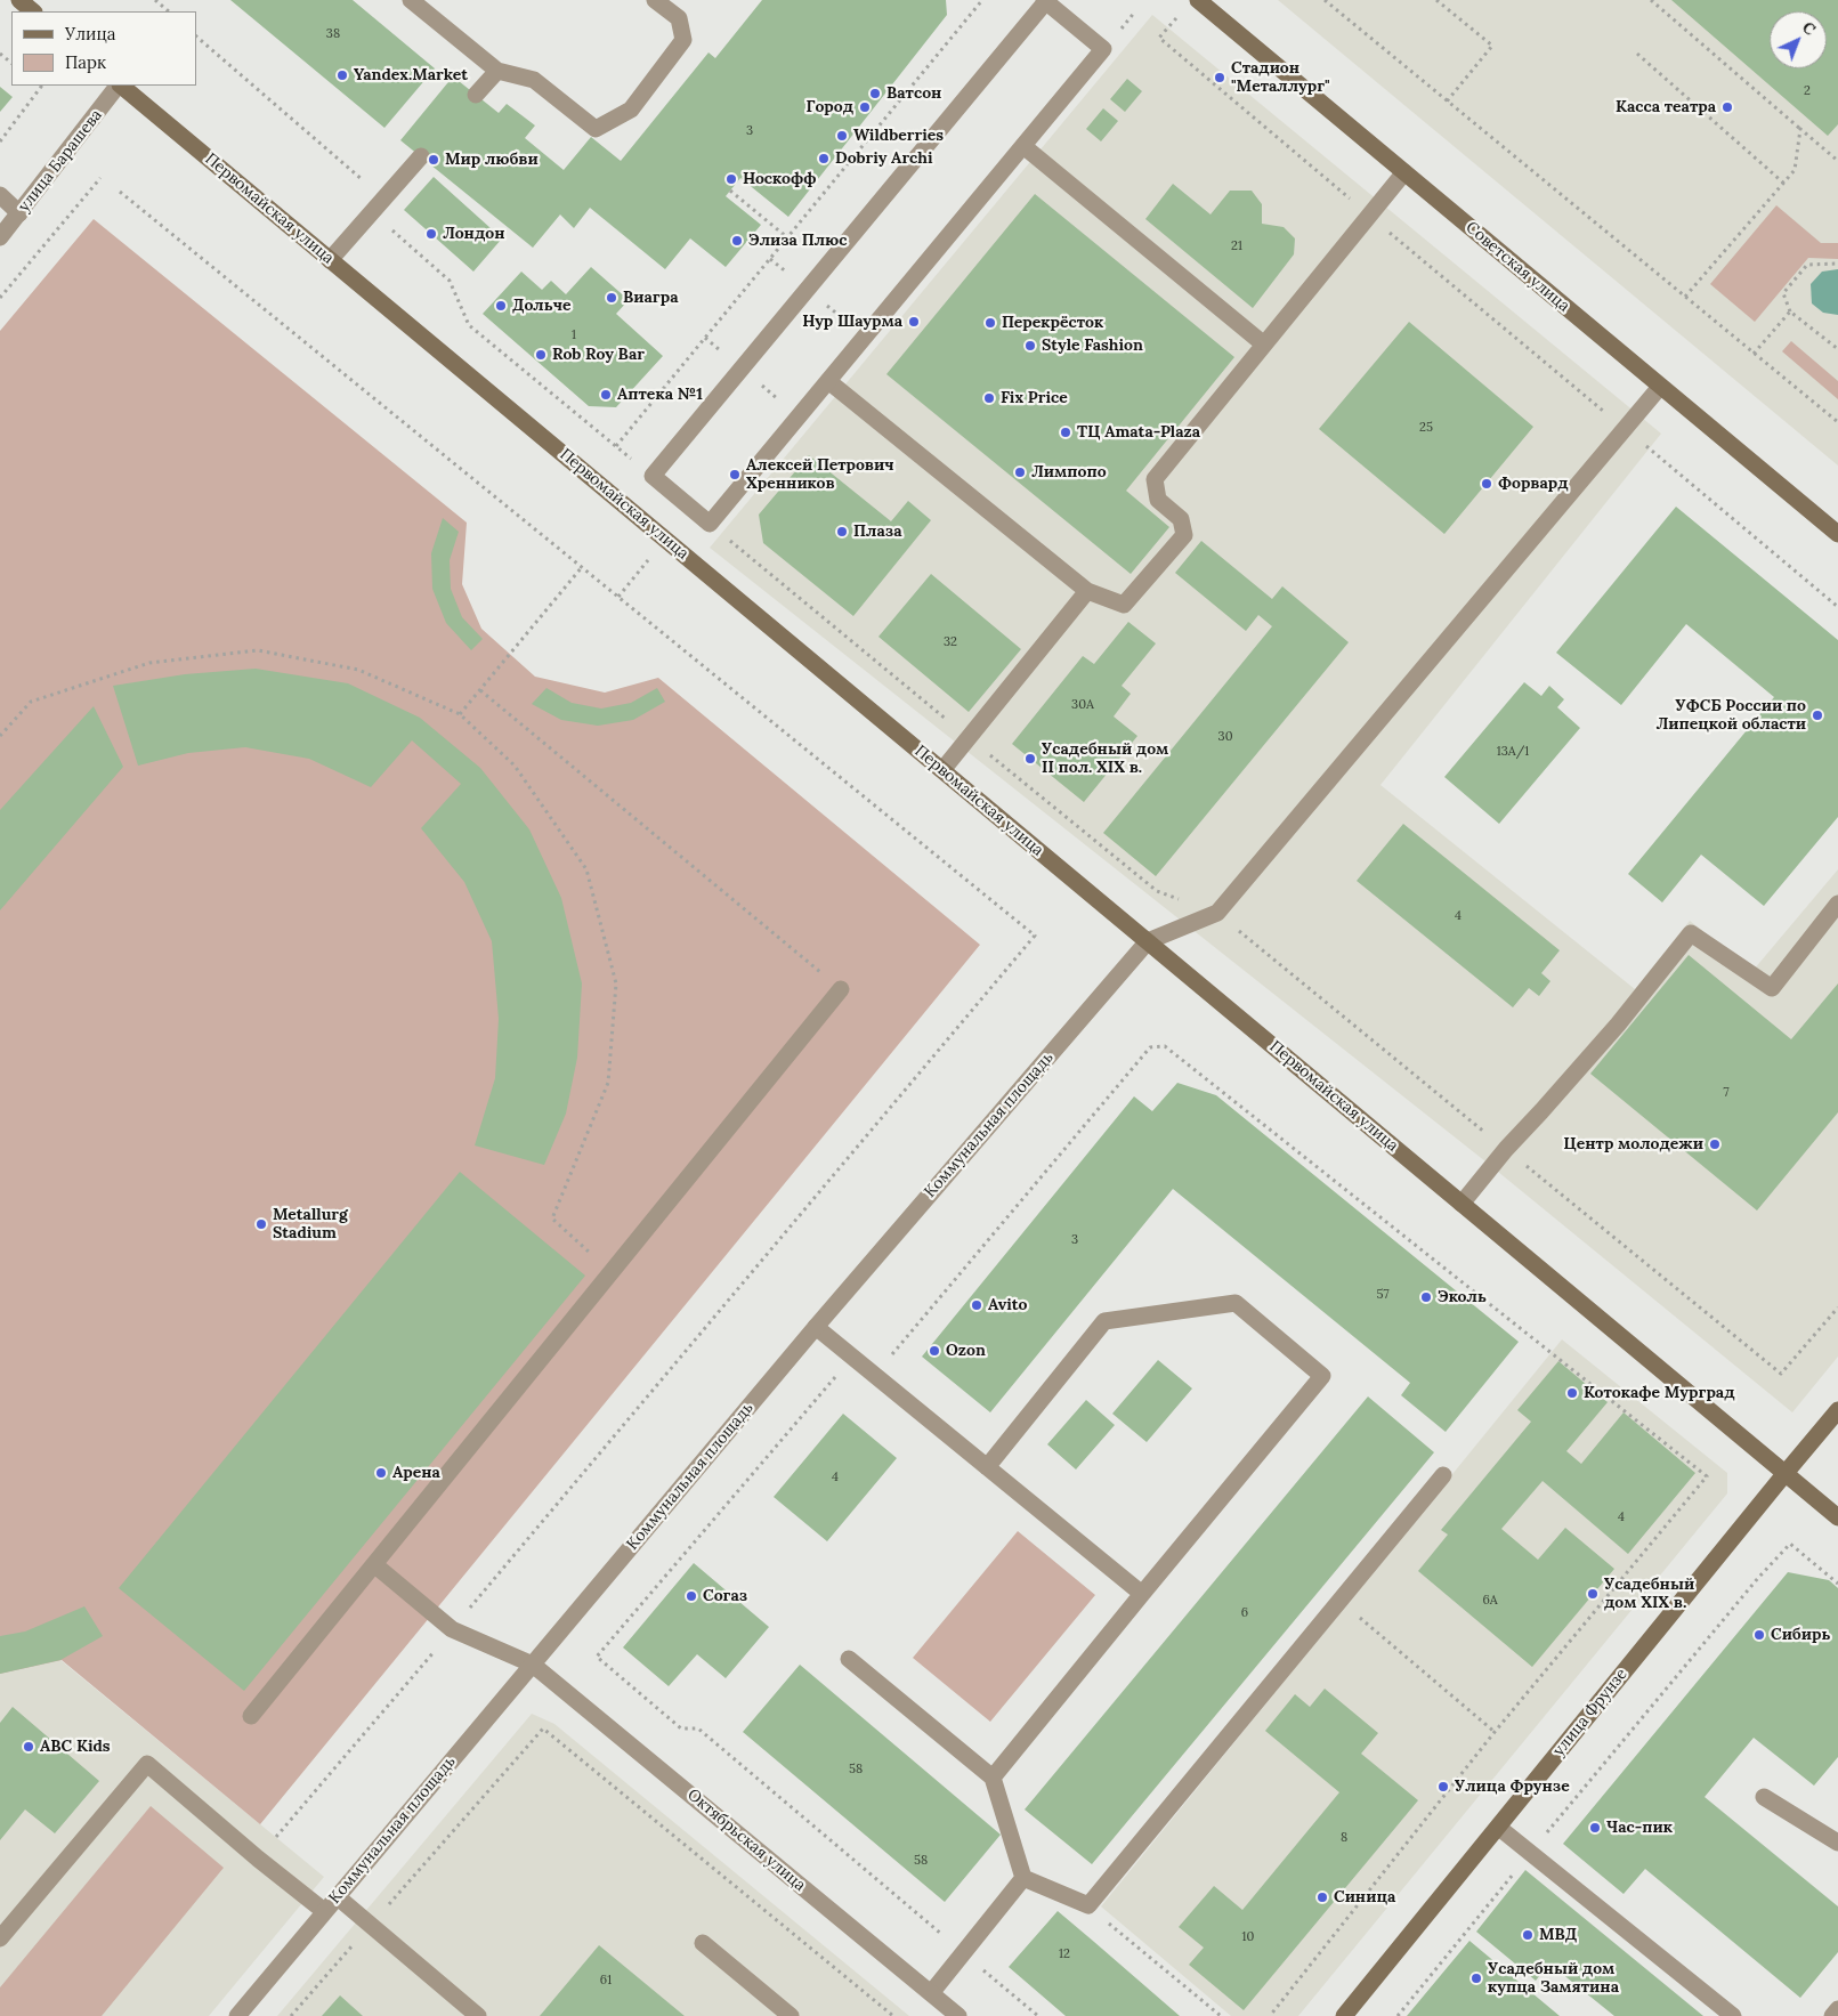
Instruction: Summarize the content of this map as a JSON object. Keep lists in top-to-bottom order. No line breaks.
{"streets":{"main road":["Первомайская улица","Советская улица","улица Фрунзе"],"street":["улица Барашева","Коммунальная площадь","Октябрьская улица"]},"crossings":[["Первомайская улица","Коммунальная площадь"],["Первомайская улица","улица Фрунзе"],["Коммунальная площадь","Октябрьская улица"]],"places":["Yandex.Market","Стадион \"Металлург\"","Ватсон","Город","Касса театра","Wildberries","Dobriy Archi","Мир любви","Носкофф","Лондон","Элиза Плюс","Виагра","Дольче","Нур Шаурма","Перекрёсток","Style Fashion","Rob Roy Bar","Аптека №1","Fix Price","ТЦ Amata-Plaza","Лимпопо","Алексей Петрович Хренников","Форвард","Плаза","УФСБ России по Липецкой области","Усадебный дом II пол. XIX в.","Центр молодежи","Metallurg Stadium","Эколь","Avito","Ozon","Котокафе Мурград","Арена","Усадебный дом XIX в.","Согаз","Сибирь","ABC Kids","Улица Фрунзе","Час-пик","Синица","МВД","Усадебный дом купца Замятина"],"house_numbers":["38","2","3","21","1","25","32","30А","30","13А/1","4","7","3","57","4","4","6А","6","58","8","58","10","12","61"],"legend":["Улица","Парк"],"north":"top right"}
